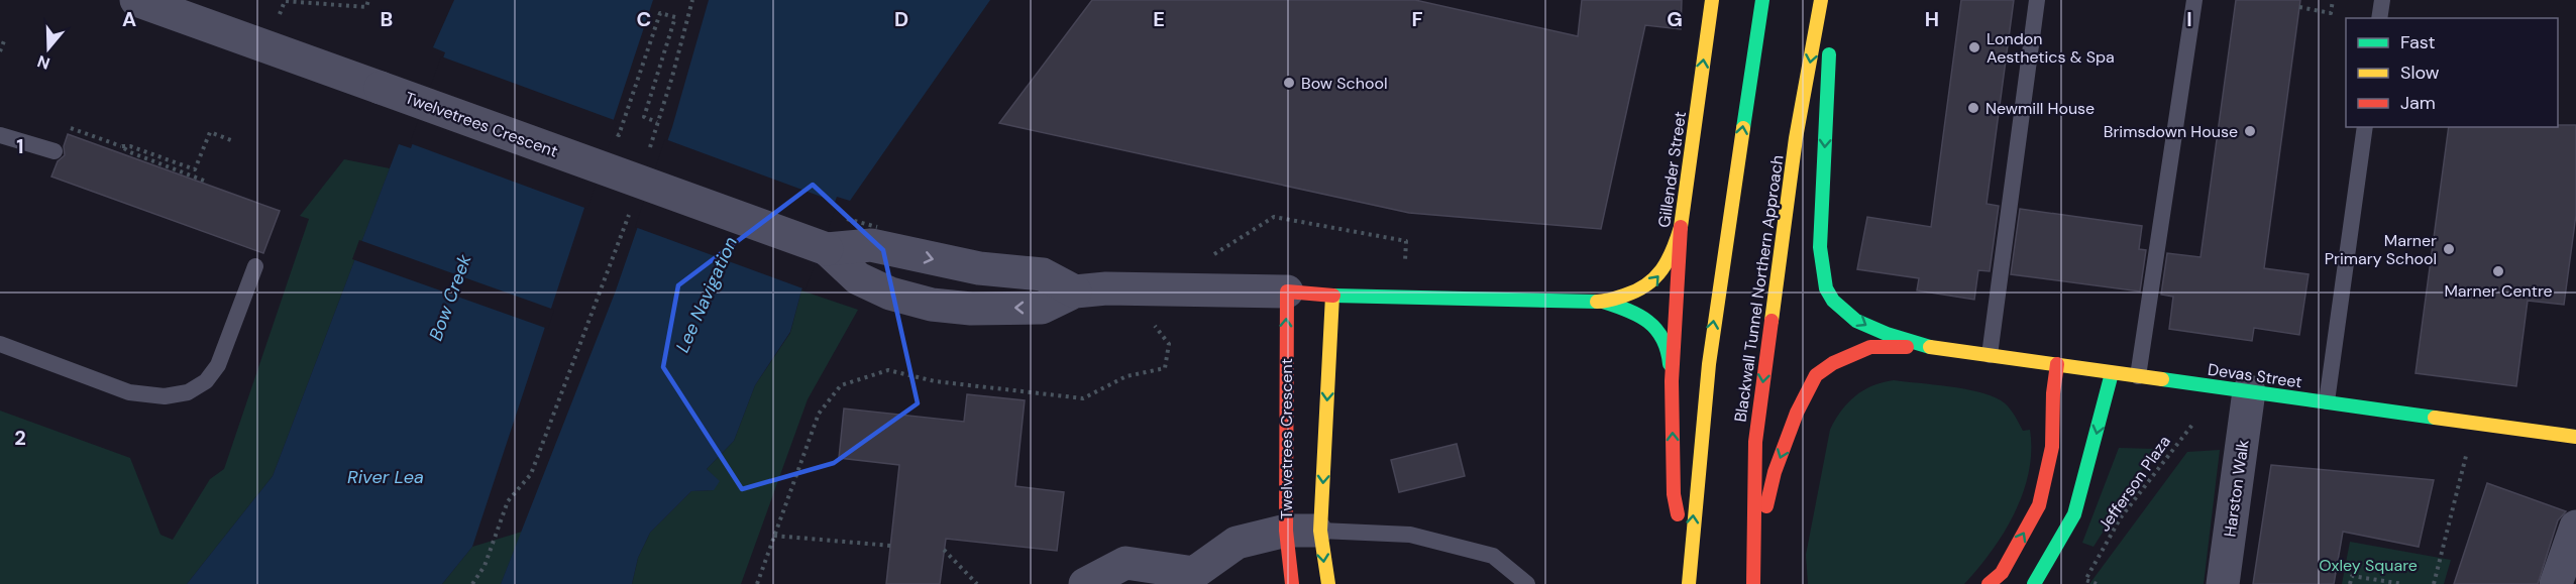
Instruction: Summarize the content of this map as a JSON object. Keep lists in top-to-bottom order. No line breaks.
{"streets":{"main road":["Twelvetrees Crescent","Gillender Street","Blackwall Tunnel Northern Approach","Devas Street"],"street":["Harston Walk"],"path":["Jefferson Plaza"]},"crossings":[["Twelvetrees Crescent","Gillender Street"],["Devas Street","Harston Walk"]],"water":["Lee Navigation","Bow Creek","River Lea"],"parks":["Oxley Square"],"places":["London Aesthetics & Spa","Bow School","Newmill House","Brimsdown House","Marner Primary School","Marner Centre"],"legend":["Fast","Slow","Jam"],"north":"bottom","grid":{"columns":["A","B","C","D","E","F","G","H","I"],"rows":["1","2"]}}
